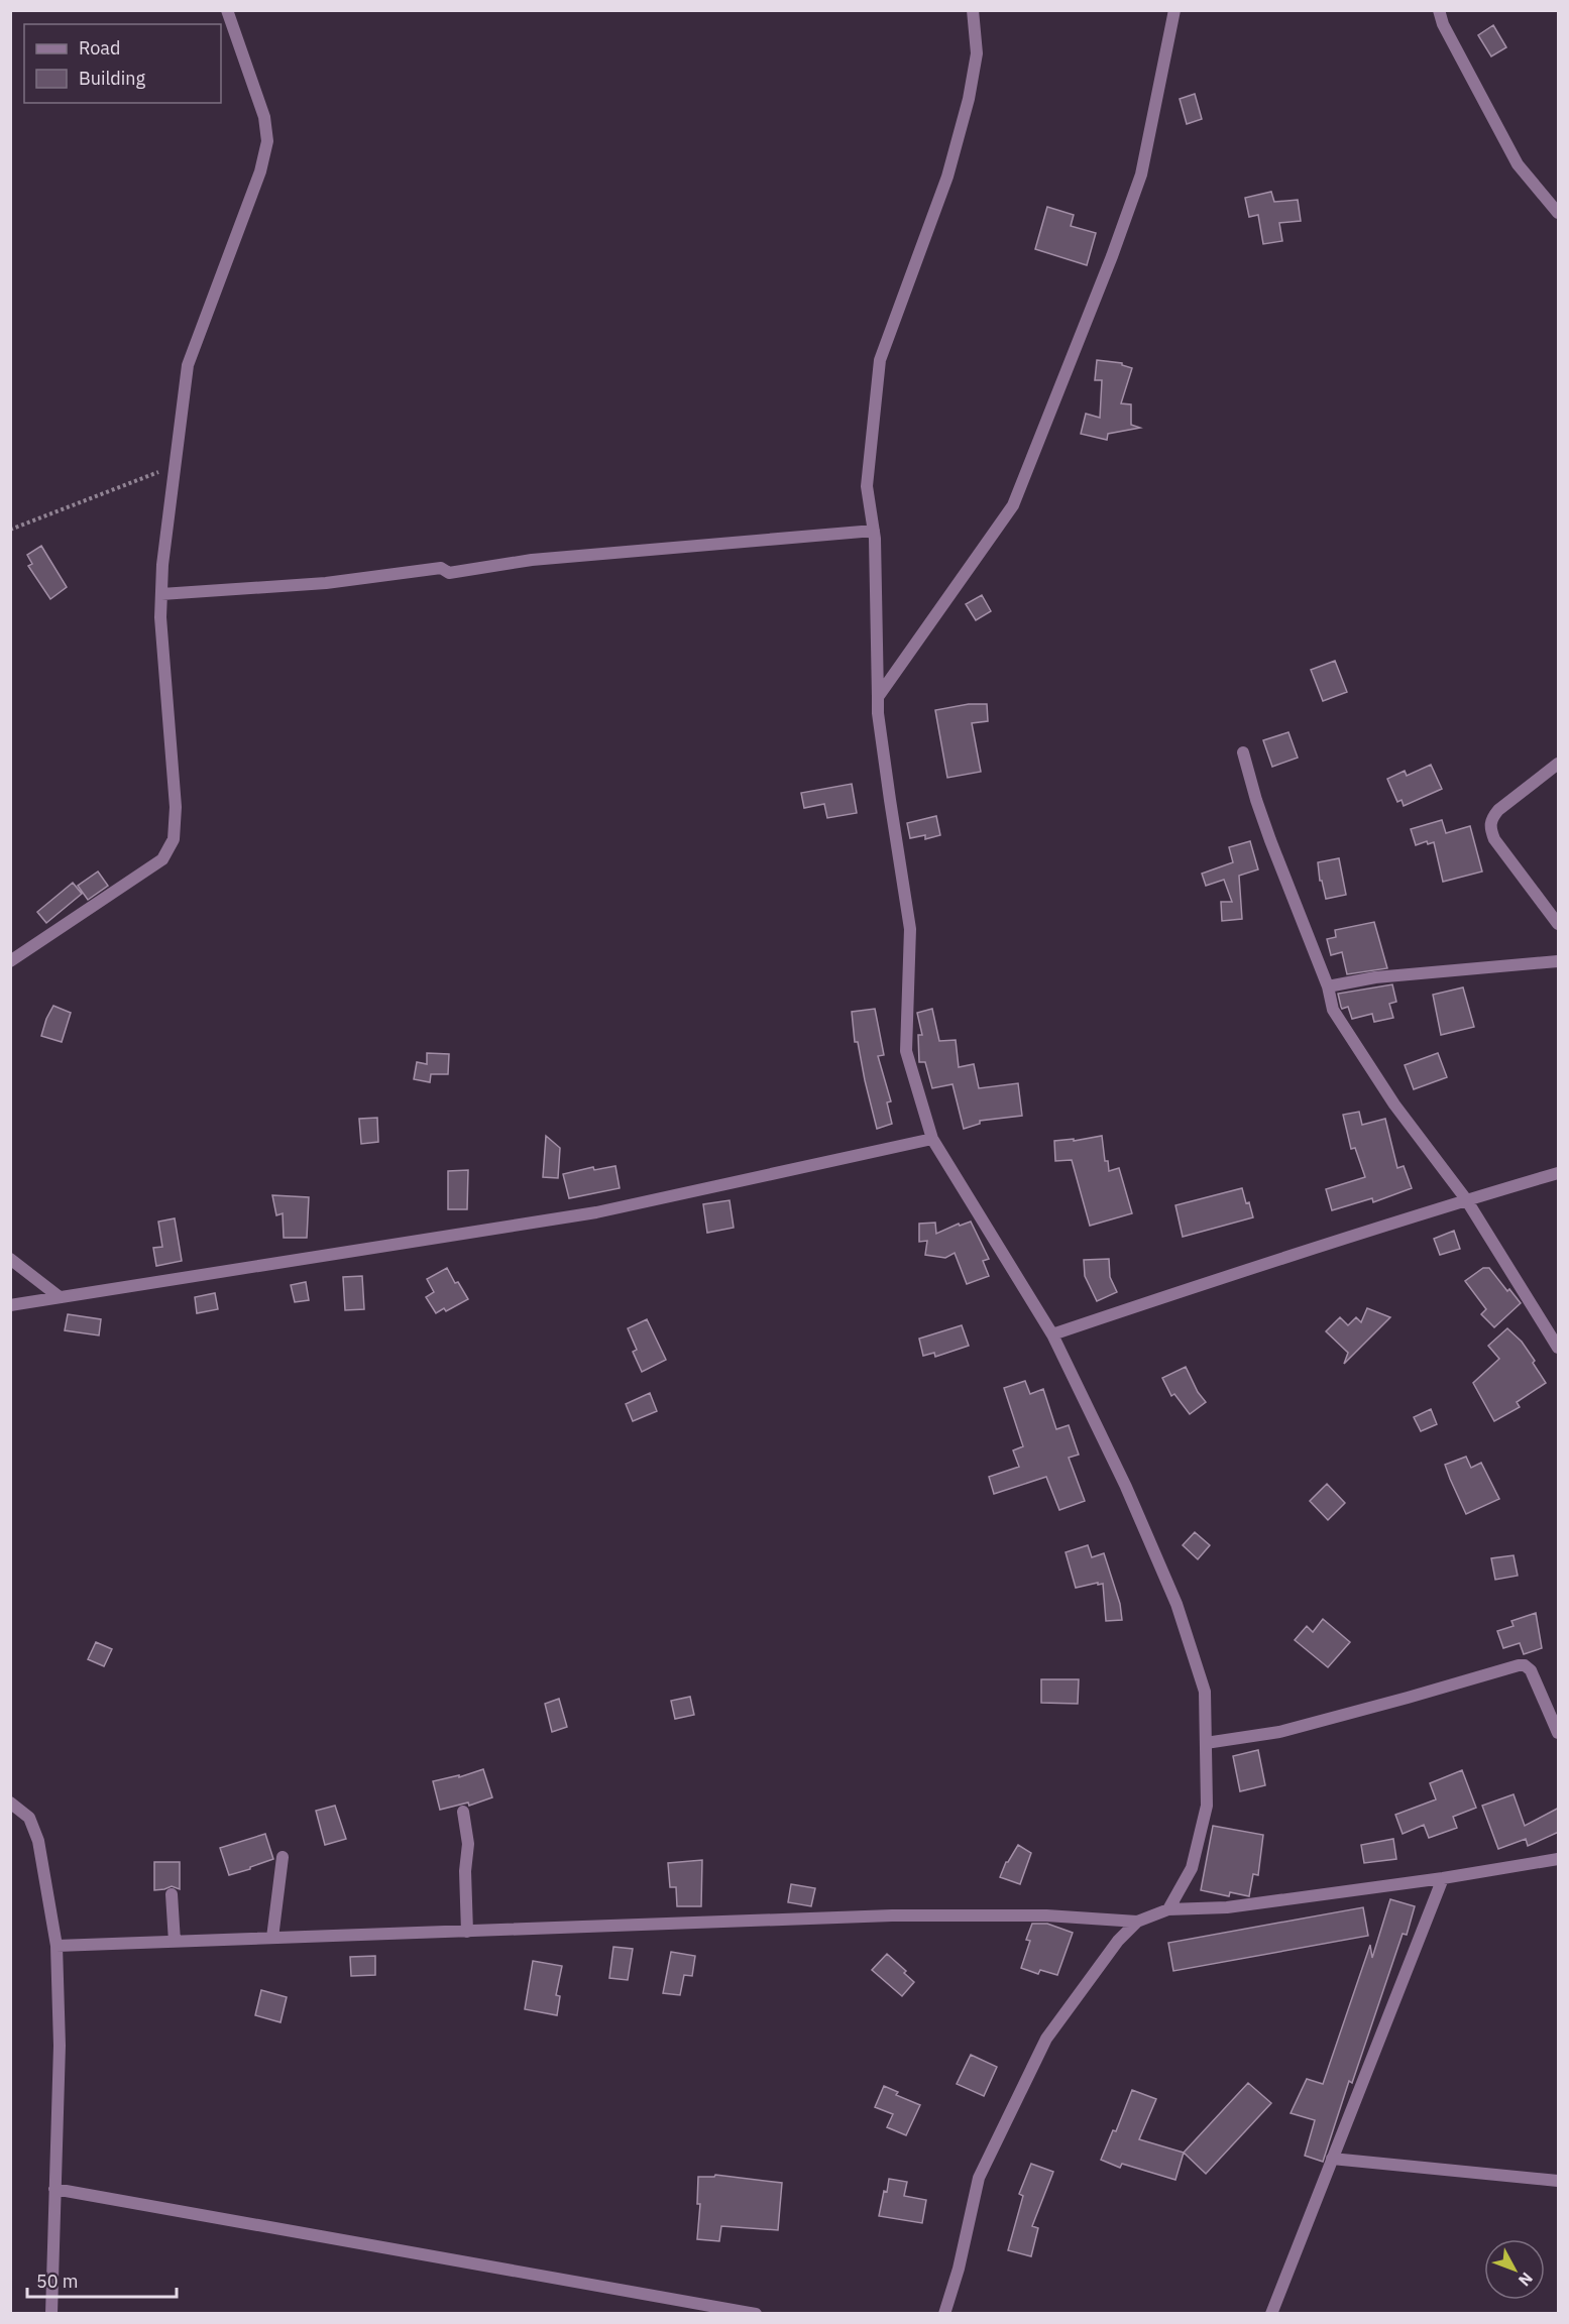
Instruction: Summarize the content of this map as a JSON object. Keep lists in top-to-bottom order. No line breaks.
{"legend":["Road","Building"],"scale_bar":"50 m","north":"bottom right"}
